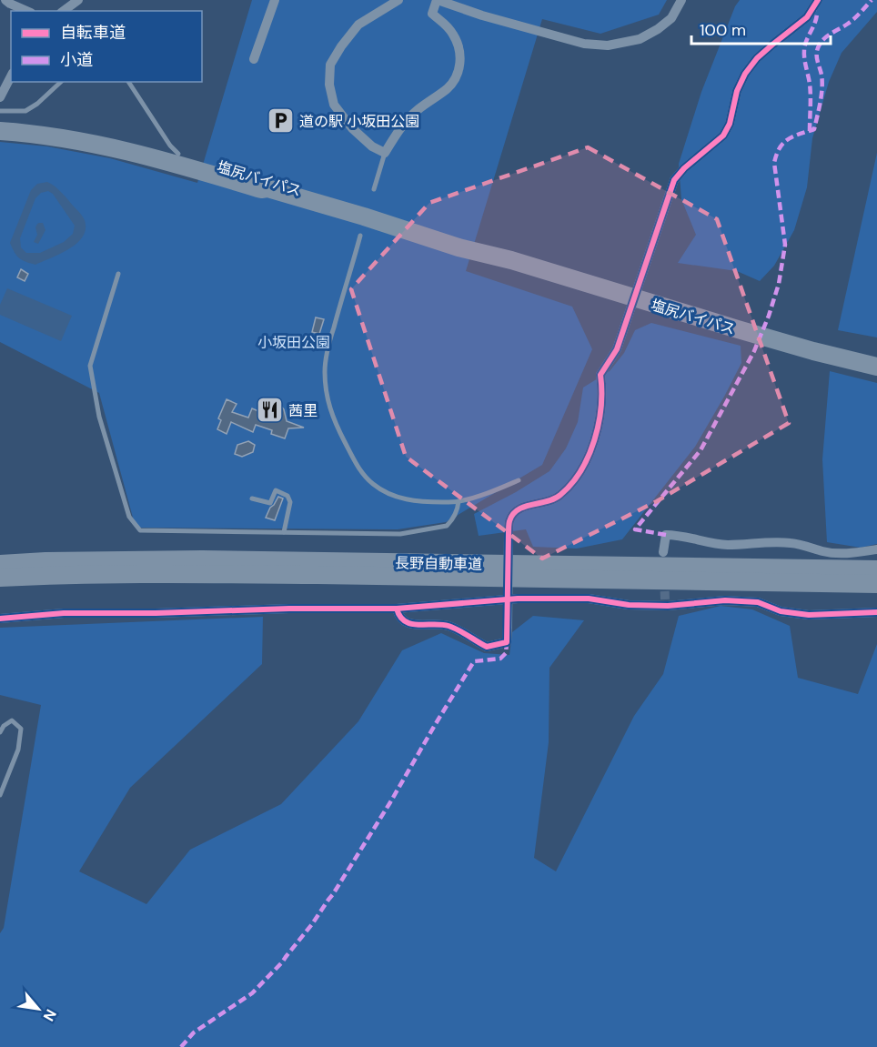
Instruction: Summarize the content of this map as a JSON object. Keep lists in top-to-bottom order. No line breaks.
{"streets":{"highway":["塩尻バイパス","長野自動車道"]},"parks":["小坂田公園"],"places":{"parking":["道の駅 小坂田公園"],"restaurant":["茜里"]},"legend":["自転車道","小道"],"scale_bar":"100 m","north":"bottom right"}
